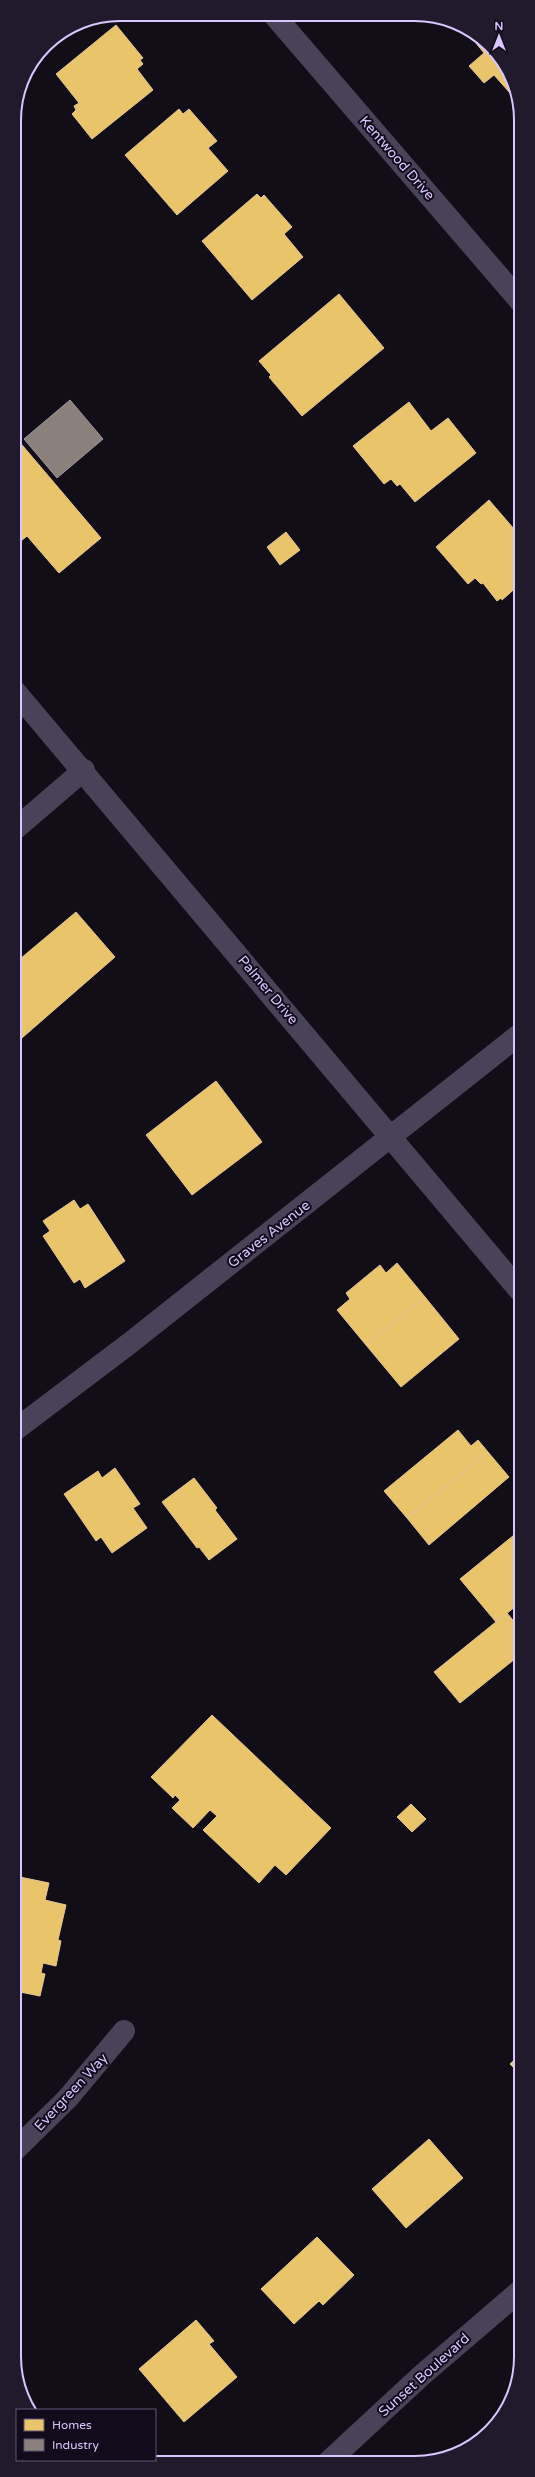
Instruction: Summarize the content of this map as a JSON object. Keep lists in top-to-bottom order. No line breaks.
{"streets":{"street":["Kentwood Drive","Palmer Drive","Graves Avenue","Evergreen Way","Sunset Boulevard"]},"crossings":[["Palmer Drive","Graves Avenue"]],"legend":["Homes","Industry"],"north":"top"}
